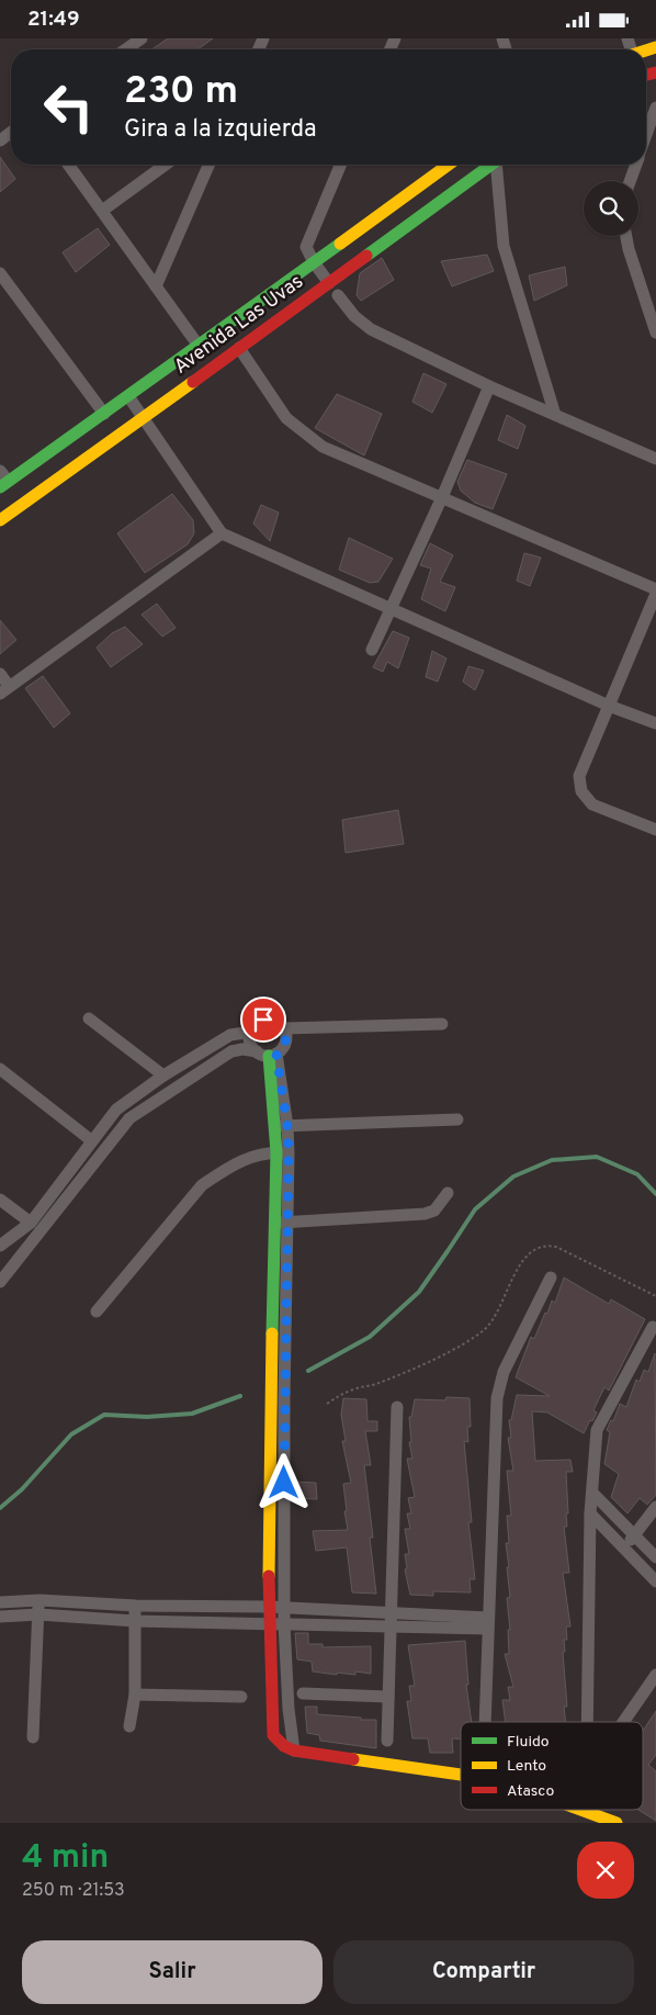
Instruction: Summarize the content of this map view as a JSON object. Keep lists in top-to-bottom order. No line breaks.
{"streets":{"street":["Avenida Las Uvas"]},"legend":["Fluido","Lento","Atasco"],"page":{"status":"21:49","turn":["230 m","Gira a la izquierda"],"heading":["4 min","250 m · 21:53"],"buttons":["Salir","Compartir"]}}
